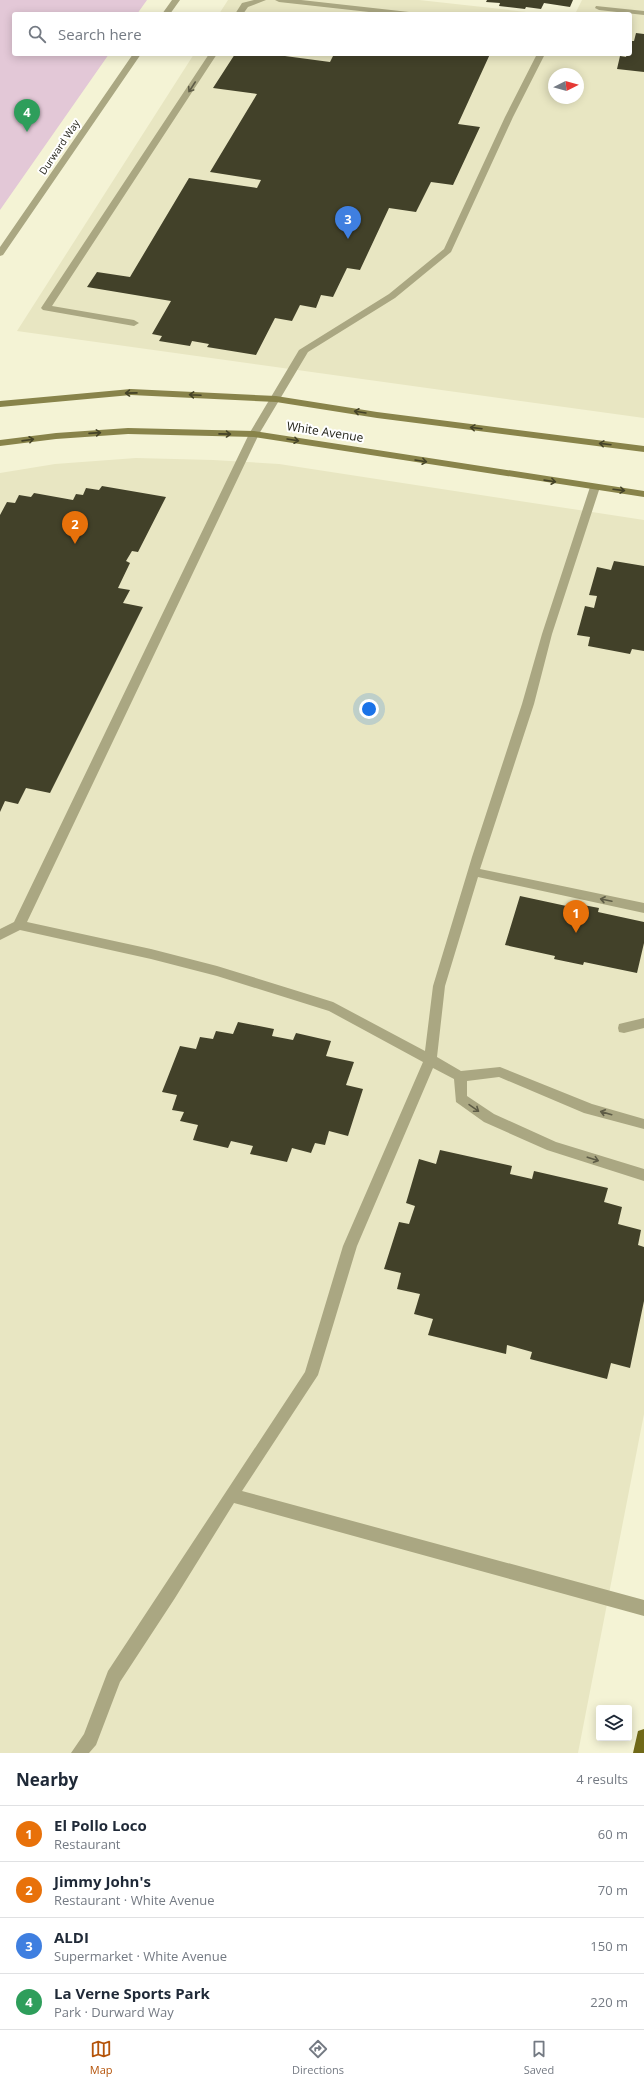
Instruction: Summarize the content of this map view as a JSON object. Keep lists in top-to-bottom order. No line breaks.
{"streets":{"main road":["White Avenue"],"street":["Durward Way"]},"north":"right","page":{"search":"Search here","pins":["4","3","2","1"],"heading":["Nearby","4 results"],"list":[{"mark":"1","name":"El Pollo Loco","note":"Restaurant","value":"60 m"},{"mark":"2","name":"Jimmy John's","note":"Restaurant · White Avenue","value":"70 m"},{"mark":"3","name":"ALDI","note":"Supermarket · White Avenue","value":"150 m"},{"mark":"4","name":"La Verne Sports Park","note":"Park · Durward Way","value":"220 m"}],"nav":["Map","Directions","Saved"]}}
